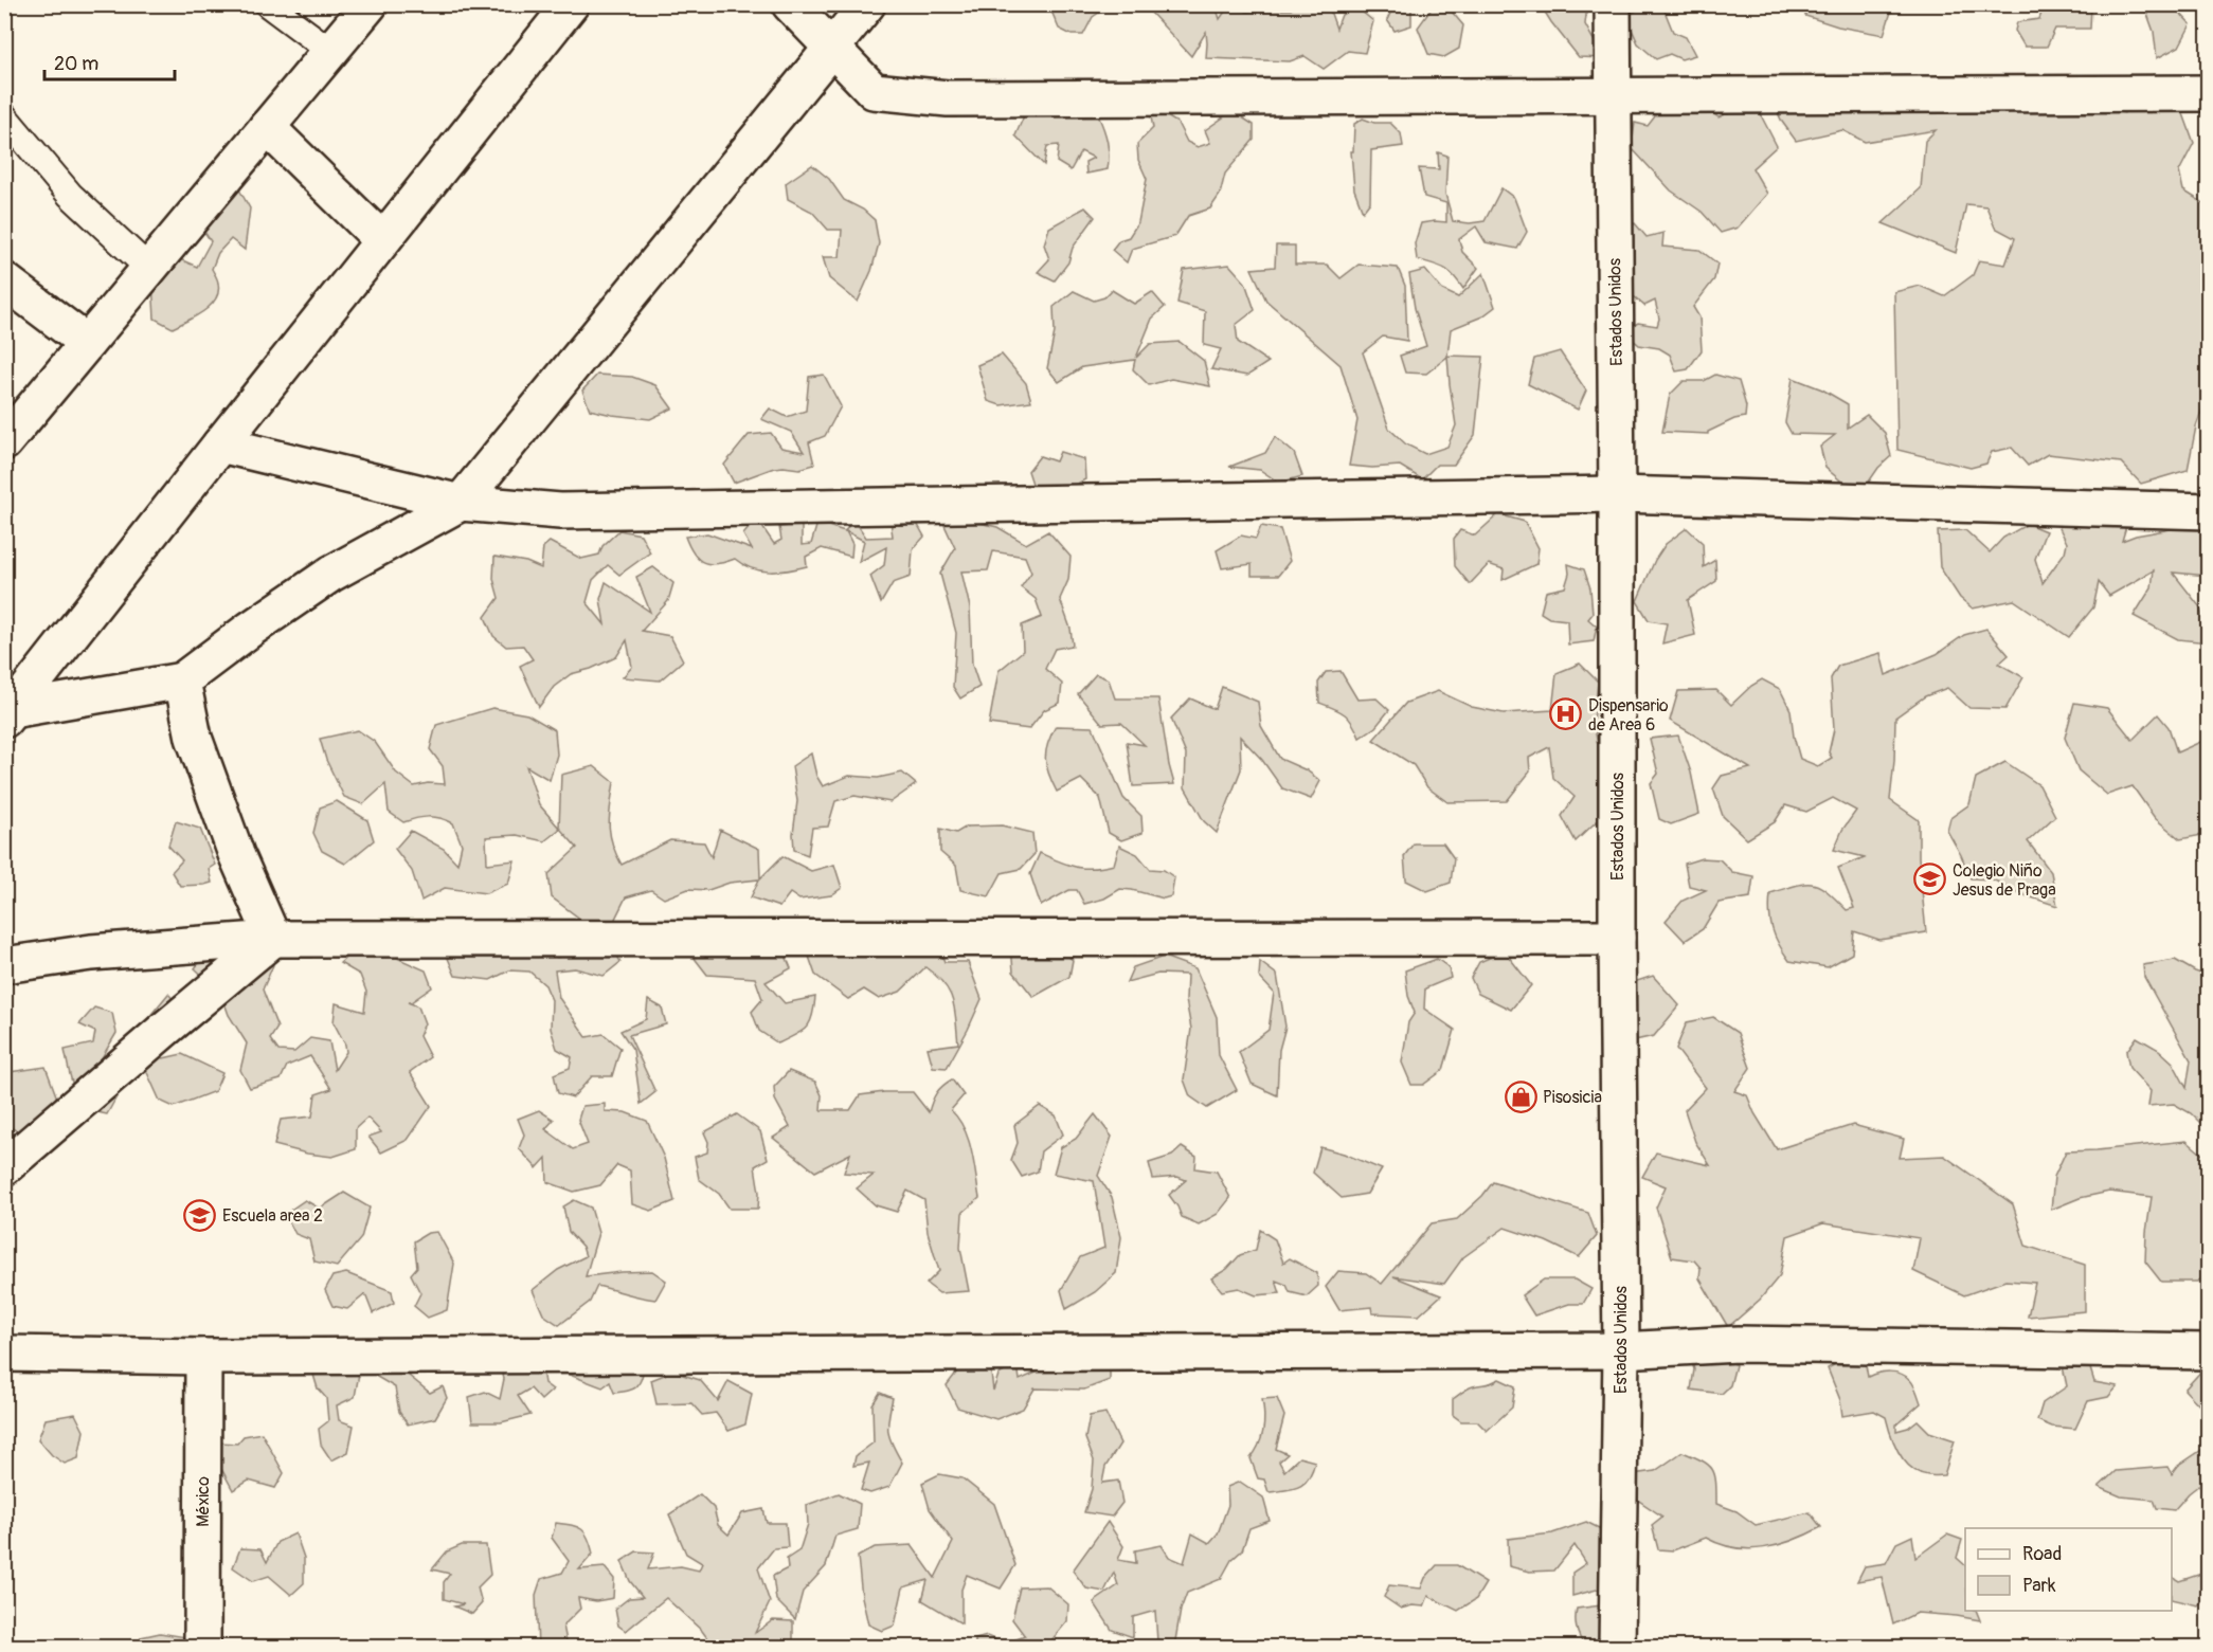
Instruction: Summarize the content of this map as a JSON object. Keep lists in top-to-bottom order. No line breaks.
{"streets":{"main road":["Estados Unidos","México"]},"places":{"hospital":["Dispensario de Area 6"],"school or university":["Colegio Niño Jesus de Praga","Escuela area 2"],"shop":["Pisosicia"]},"legend":["Road","Park"],"scale_bar":"20 m"}
